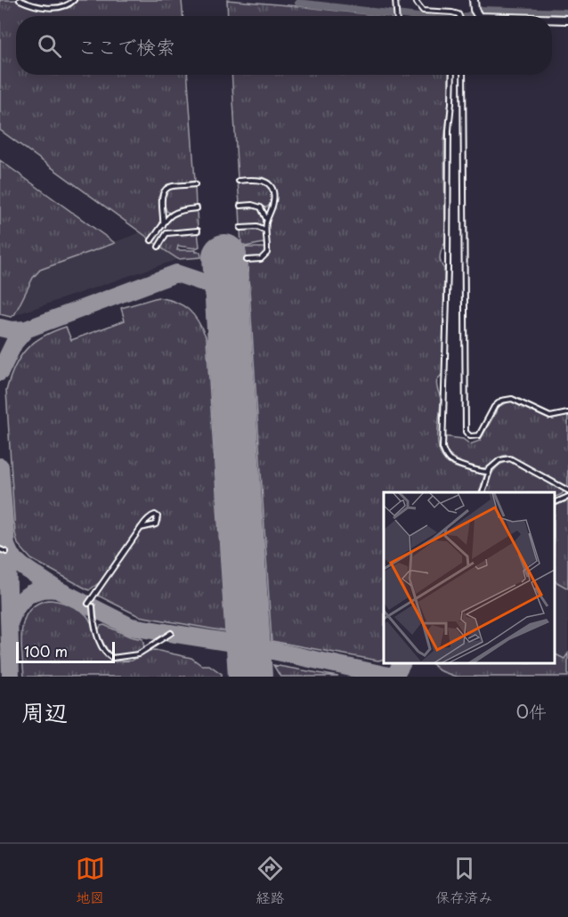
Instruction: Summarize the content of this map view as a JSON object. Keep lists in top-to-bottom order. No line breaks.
{"scale_bar":"100 m","page":{"search":"ここで検索","scale":"100 m","heading":["周辺","0件"],"nav":["地図","経路","保存済み"]}}
